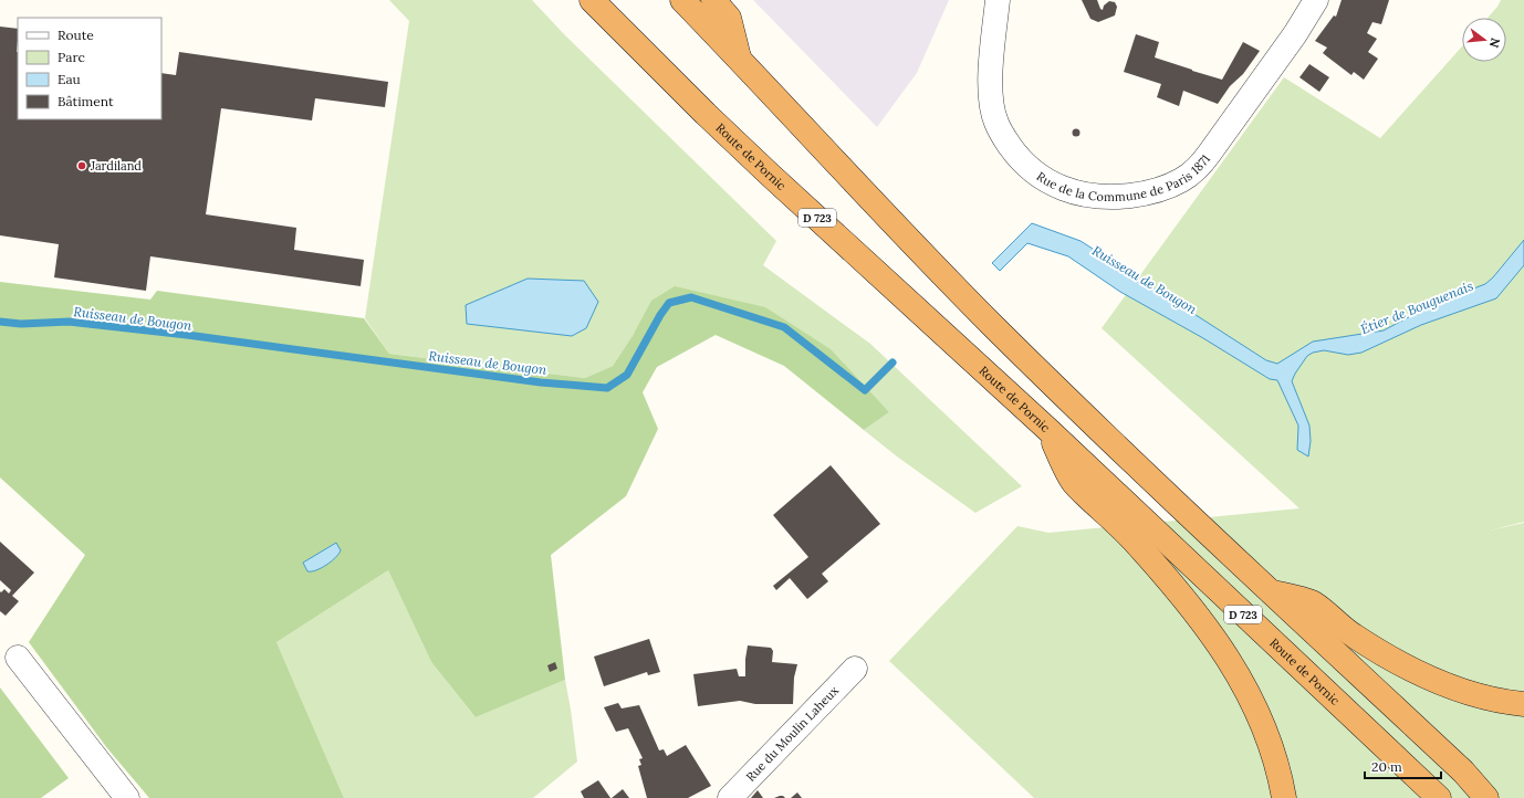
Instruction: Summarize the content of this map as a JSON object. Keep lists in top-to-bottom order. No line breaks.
{"streets":{"highway":["Route de Pornic","D 723"],"street":["Rue de la Commune de Paris 1871","Rue du Moulin Laheux"]},"water":["Ruisseau de Bougon","Étier de Bouguenais"],"places":["Jardiland"],"legend":["Route","Parc","Eau","Bâtiment"],"scale_bar":"20 m","north":"right"}
